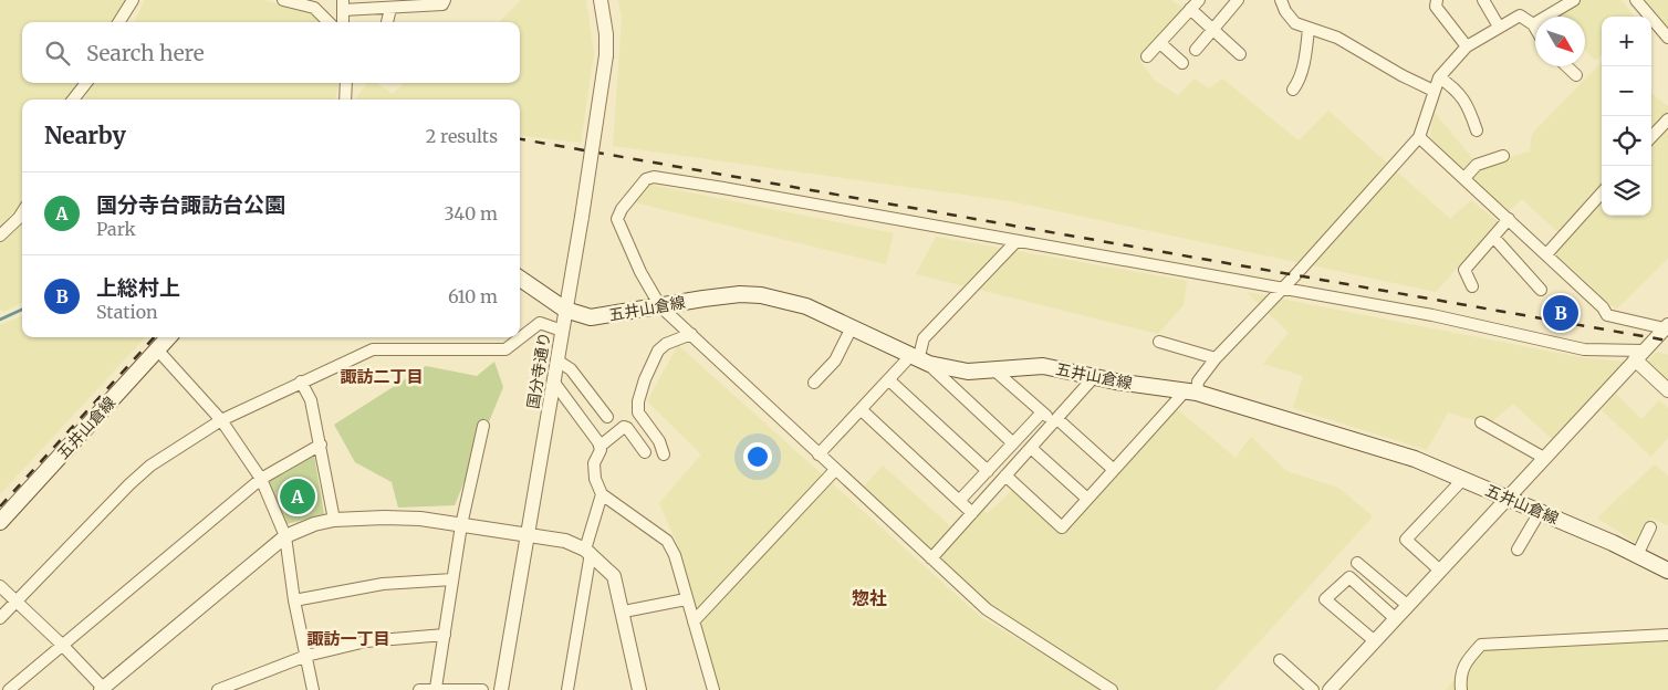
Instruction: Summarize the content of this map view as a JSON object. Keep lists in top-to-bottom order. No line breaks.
{"streets":{"main road":["五井山倉線"],"street":["国分寺通り"]},"crossings":[["五井山倉線","国分寺通り"]],"districts":["諏訪二丁目","惣社","諏訪一丁目"],"north":"bottom right","page":{"map_buttons":["+","−"],"search":"Search here","heading":["Nearby","2 results"],"list":[{"mark":"A","name":"国分寺台諏訪台公園","note":"Park","value":"340 m"},{"mark":"B","name":"上総村上","note":"Station","value":"610 m"}],"pins":["B","A"]}}
